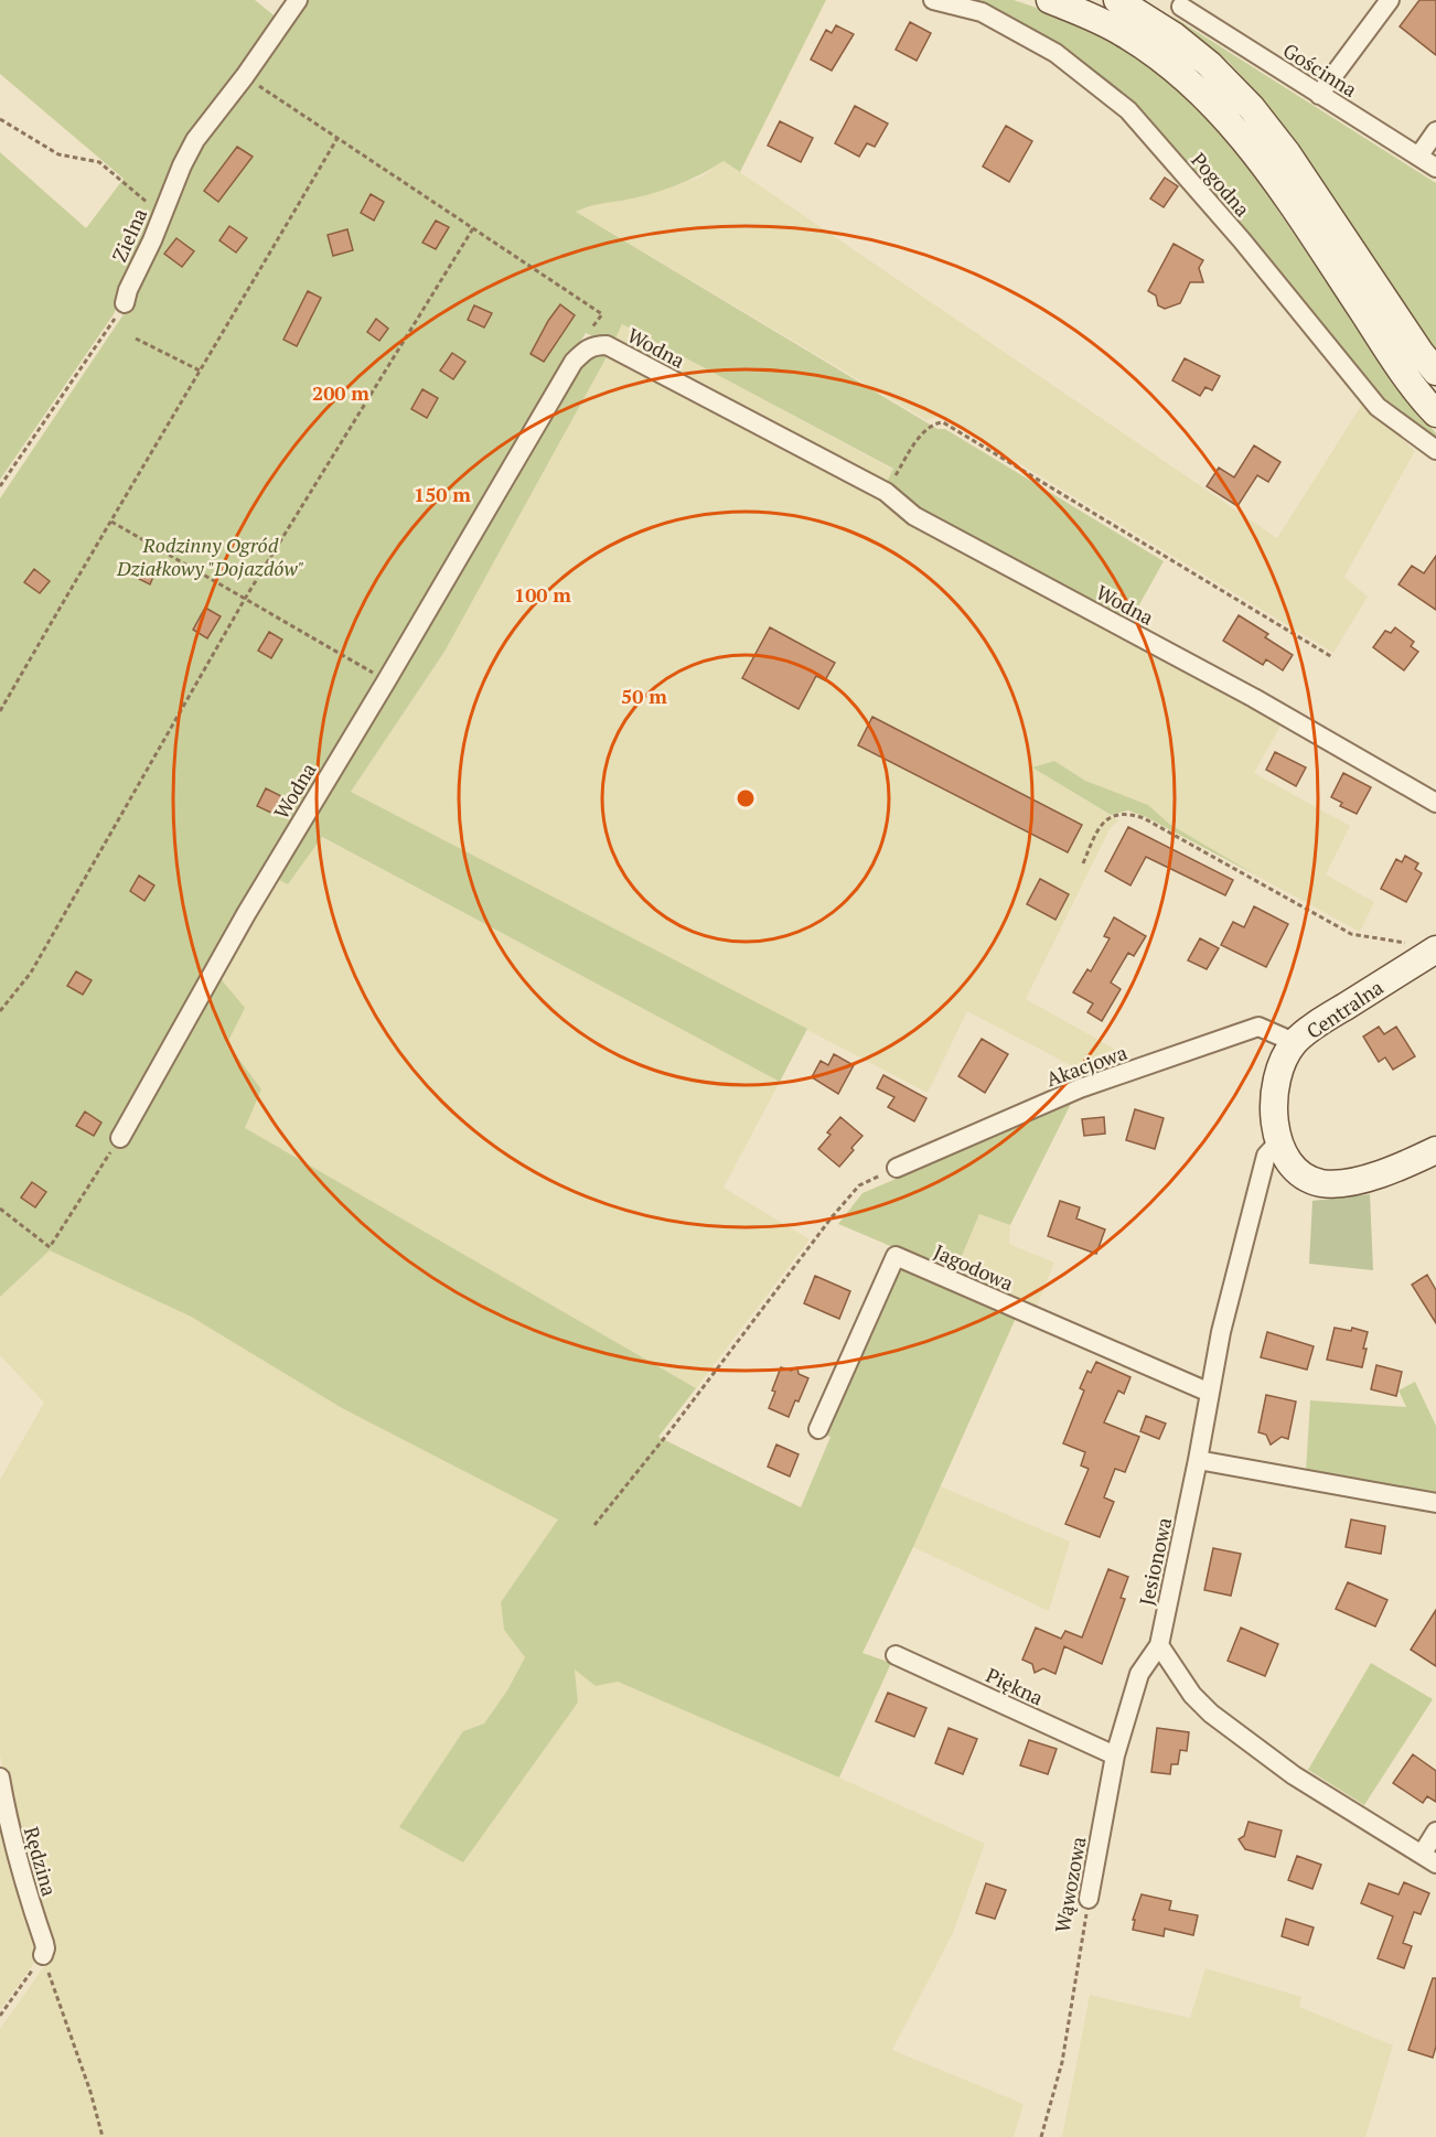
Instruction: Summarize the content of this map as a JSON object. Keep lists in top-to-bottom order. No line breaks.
{"streets":{"main road":["Centralna"],"street":["Gościnna","Pogodna","Zielna","Wodna","Akacjowa","Jagodowa","Jesionowa","Piękna","Rędzina","Wąwozowa"]},"crossings":[["Centralna","Akacjowa"],["Centralna","Jesionowa"],["Jagodowa","Jesionowa"],["Jesionowa","Wąwozowa"],["Piękna","Wąwozowa"]],"parks":["Rodzinny Ogród Działkowy \"Dojazdów\""],"rings":["200 m","150 m","100 m","50 m"]}
